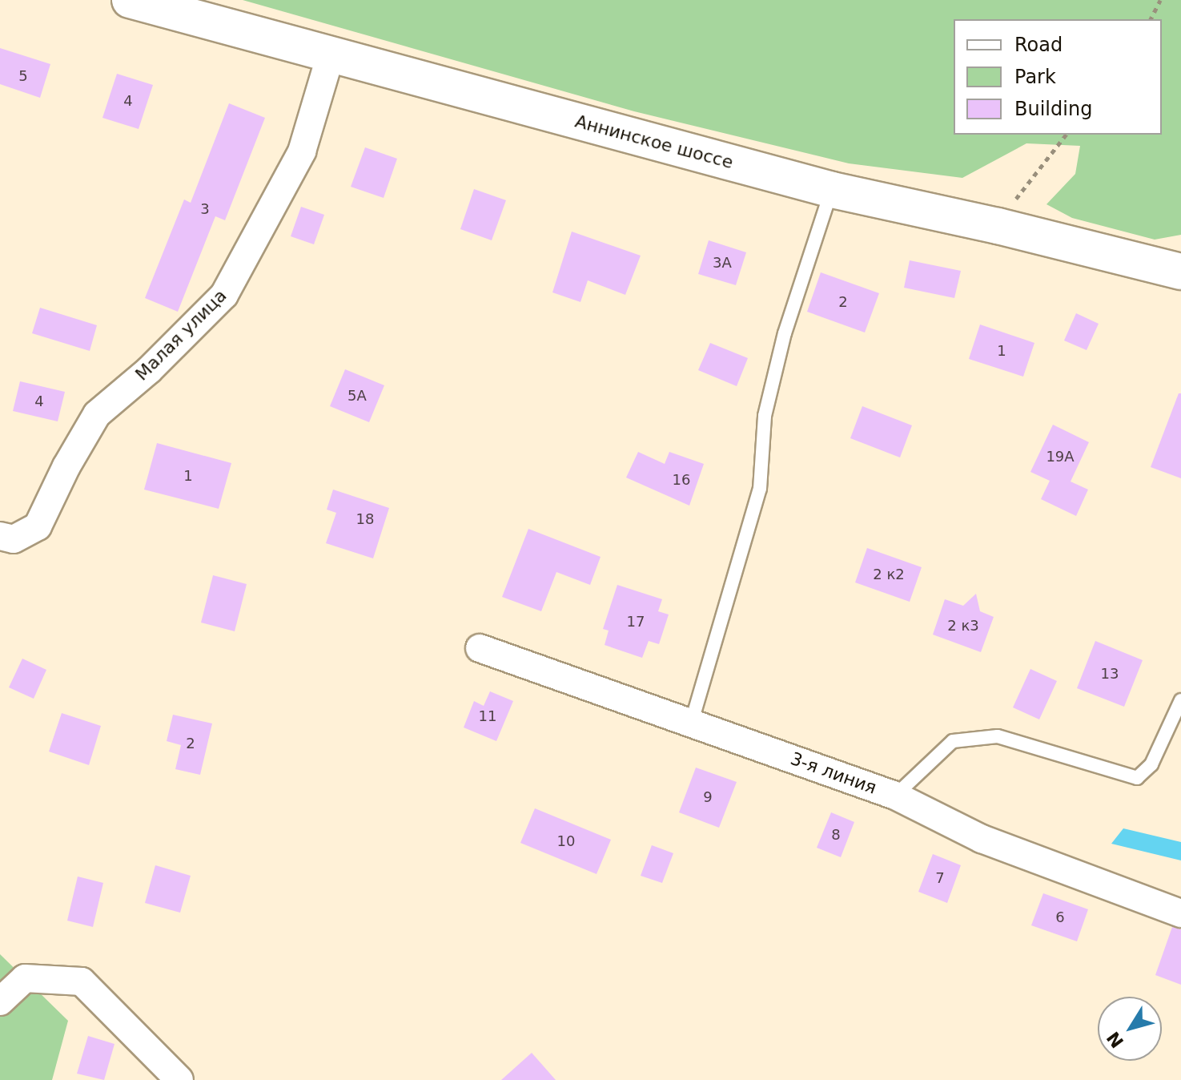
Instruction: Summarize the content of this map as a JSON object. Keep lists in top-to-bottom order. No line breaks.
{"streets":{"main road":["Аннинское шоссе"],"street":["Малая улица","3-я линия"]},"crossings":[["Аннинское шоссе","Малая улица"]],"house_numbers":["5","4","3","3А","2","1","5А","4","19А","1","16","18","2 к2","17","2 к3","13","11","2","9","8","10","7","6"],"legend":["Road","Park","Building"],"north":"bottom left"}
